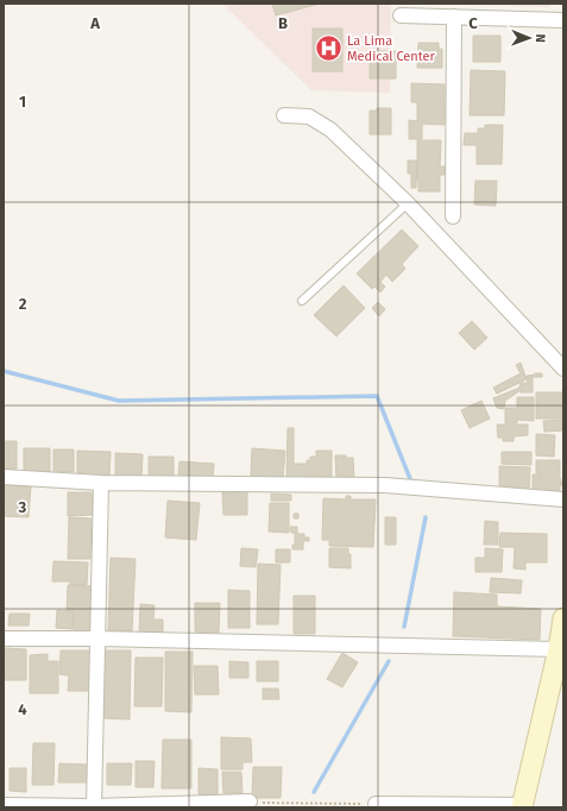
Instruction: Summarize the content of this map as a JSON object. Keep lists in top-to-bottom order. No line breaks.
{"places":{"hospital":["La Lima Medical Center"]},"north":"right","grid":{"columns":["A","B","C"],"rows":["1","2","3","4"]}}
